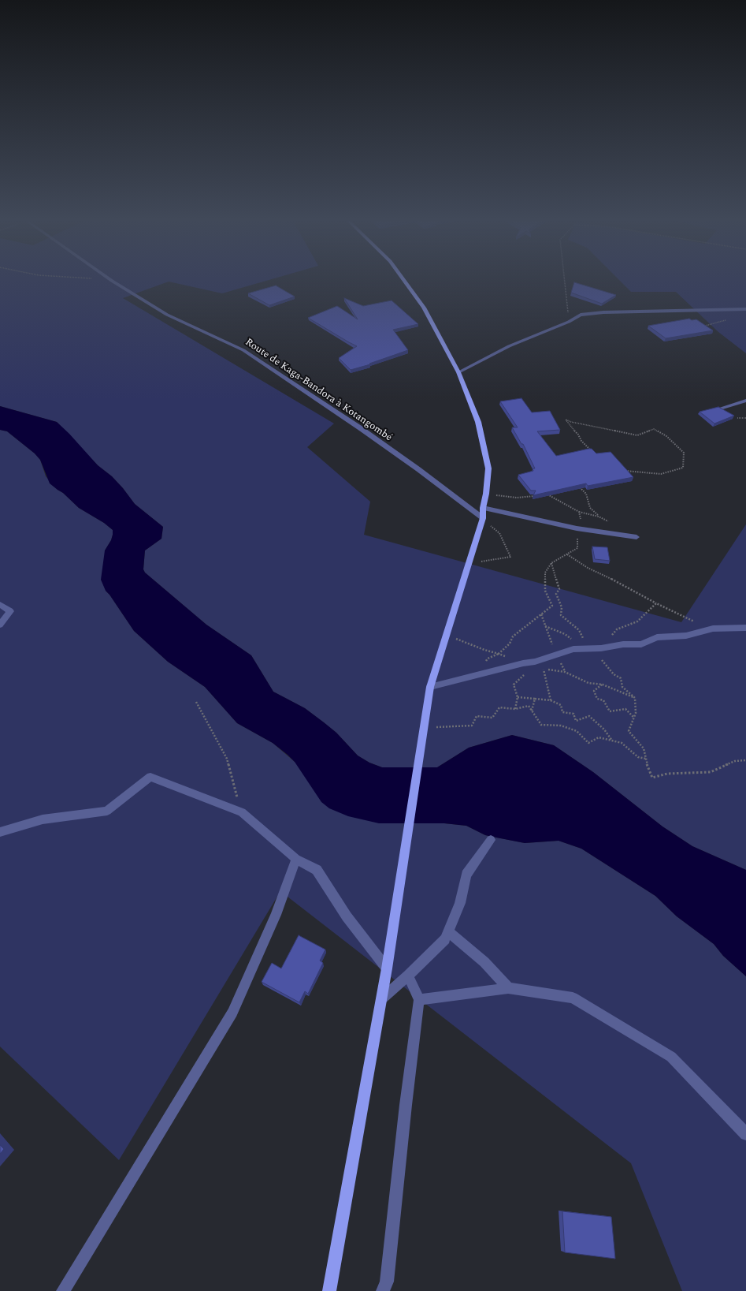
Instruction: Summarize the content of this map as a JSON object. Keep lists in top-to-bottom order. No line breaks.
{"streets":{"street":["Route de Kaga-Bandora à Kotangombé"]}}
